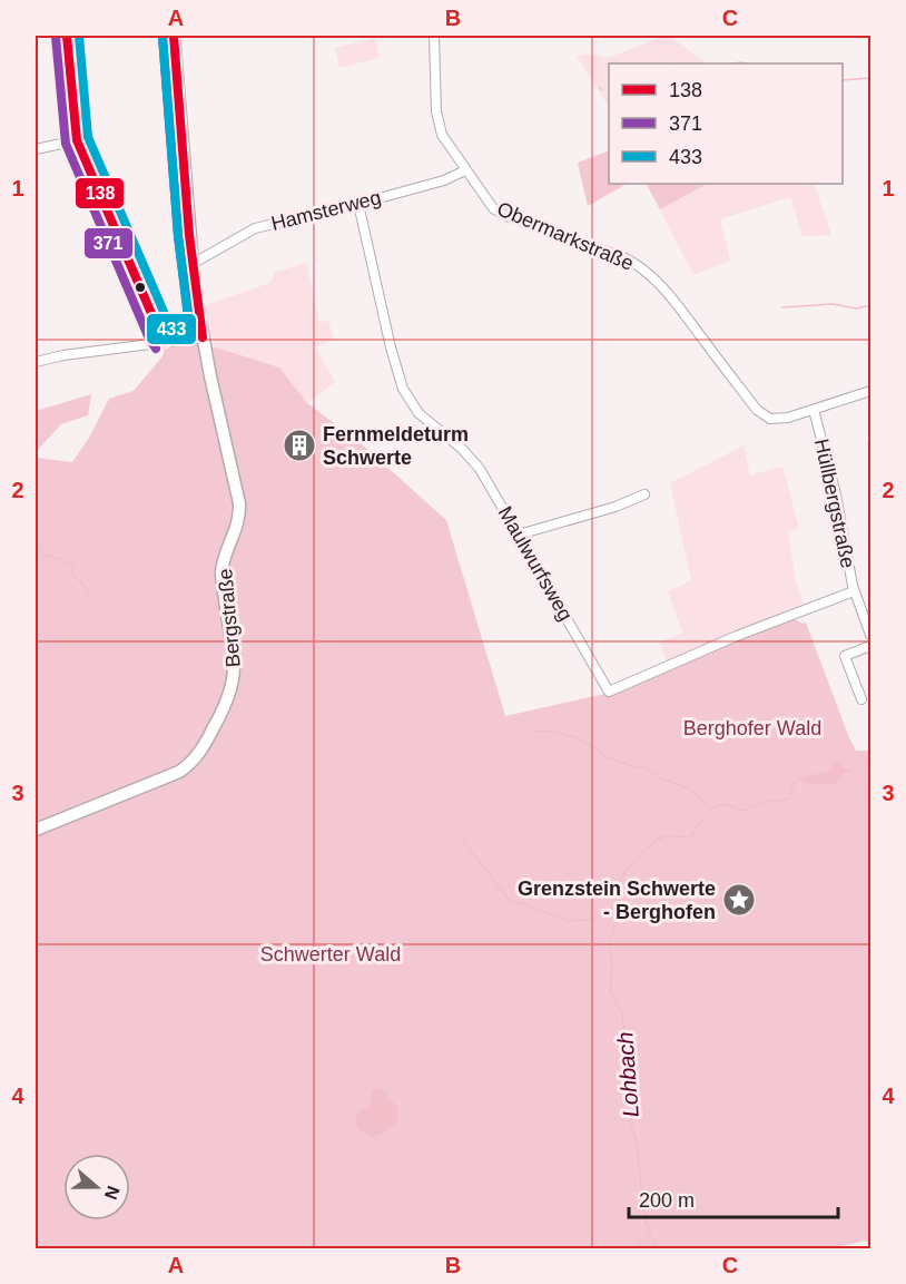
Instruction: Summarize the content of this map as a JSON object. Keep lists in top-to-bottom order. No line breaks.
{"streets":{"main road":["Bergstraße"],"street":["Hamsterweg","Obermarkstraße","Hüllbergstraße","Maulwurfsweg"]},"crossings":[["Hamsterweg","Obermarkstraße"],["Hamsterweg","Maulwurfsweg"],["Hamsterweg","Bergstraße"],["Obermarkstraße","Hüllbergstraße"],["Hüllbergstraße","Maulwurfsweg"]],"water":["Lohbach"],"parks":["Berghofer Wald","Schwerter Wald"],"places":{"building":["Fernmeldeturm Schwerte"],"place":["Grenzstein Schwerte - Berghofen"]},"lines":["transit line 138","transit line 433","transit line 371"],"legend":["138","371","433"],"scale_bar":"200 m","north":"right","grid":{"columns":["A","B","C"],"rows":["1","2","3","4"]}}
